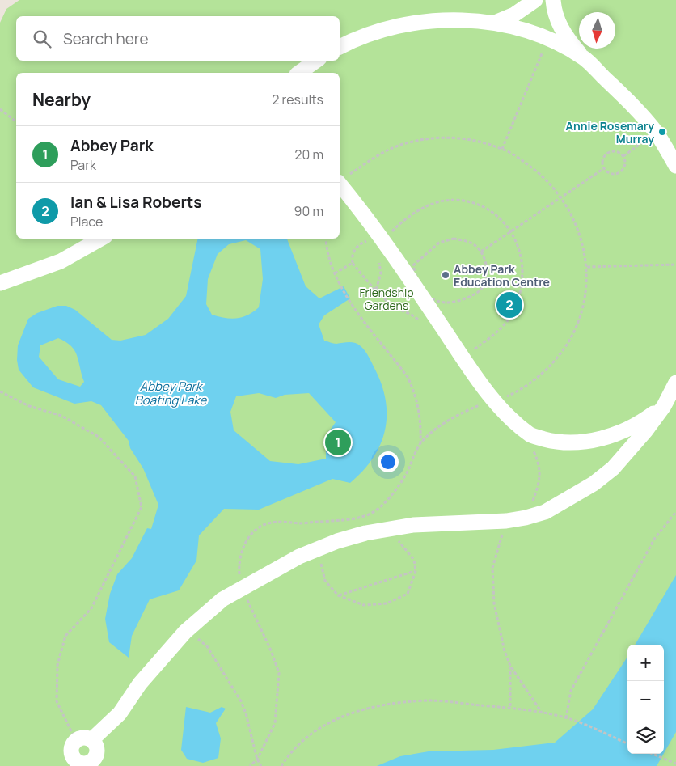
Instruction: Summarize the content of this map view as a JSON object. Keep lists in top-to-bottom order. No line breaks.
{"water":["Abbey Park Boating Lake"],"parks":["Friendship Gardens"],"places":["Annie Rosemary Murray","Abbey Park Education Centre"],"north":"bottom","page":{"search":"Search here","heading":["Nearby","2 results"],"list":[{"mark":"1","name":"Abbey Park","note":"Park","value":"20 m"},{"mark":"2","name":"Ian & Lisa Roberts","note":"Place","value":"90 m"}],"pins":["2","1"],"map_buttons":["+","−"]}}
